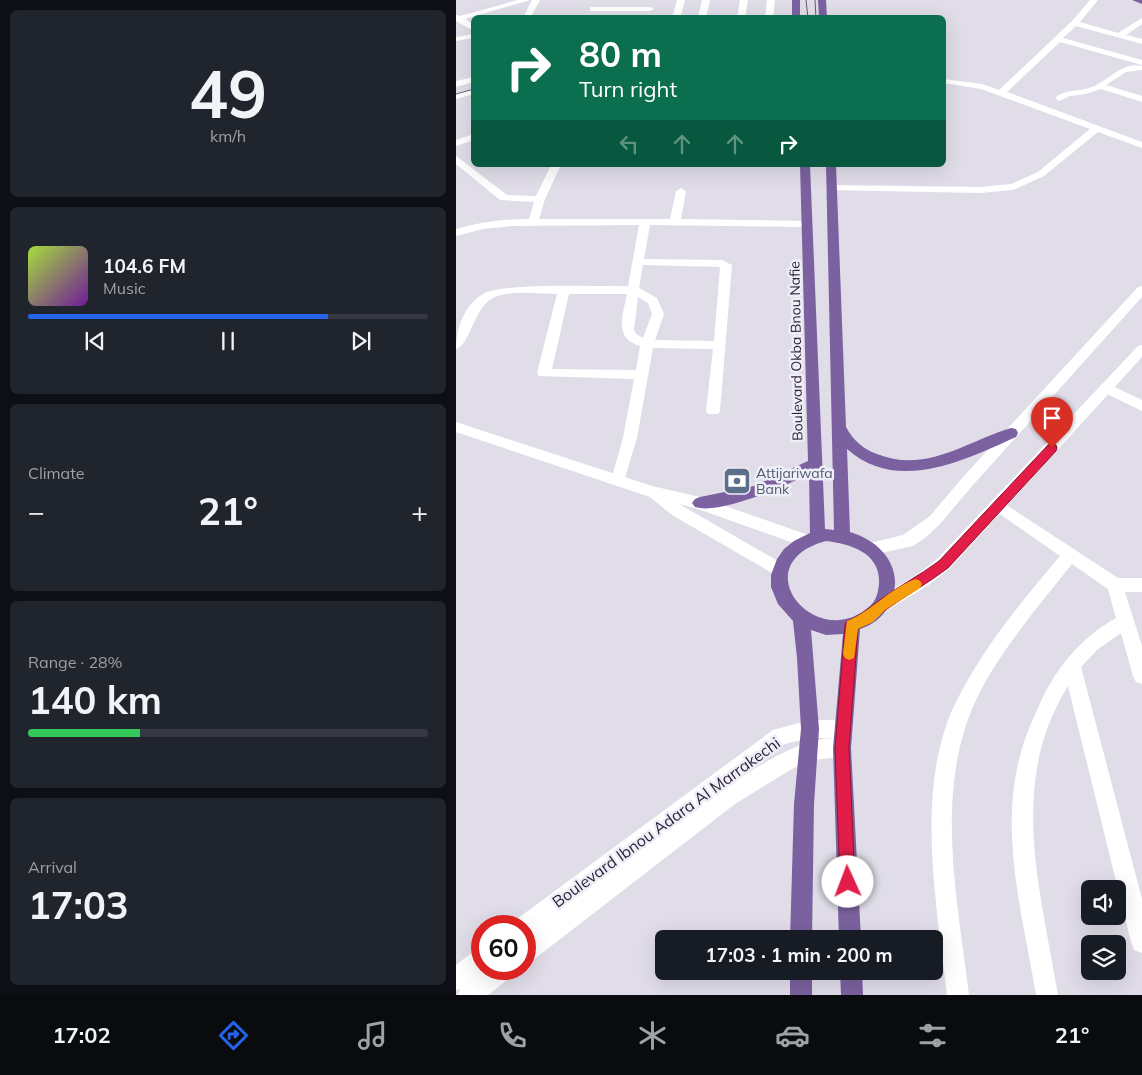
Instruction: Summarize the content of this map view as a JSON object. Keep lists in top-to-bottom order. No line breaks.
{"streets":{"main road":["Boulevard Okba Bnou Nafie"],"street":["Boulevard Ibnou Adara Al Marrakechi"]},"places":{"bank":["Attijariwafa Bank"]},"page":{"tile":[["49","km/h"],"Climate",["Range · 28%","140 km"],["Arrival","17:03"]],"turn":["80 m","Turn right"],"song":["104.6 FM","Music"],"heat":["−","21°","+"],"limit":"60","trip":"17:03 · 1 min · 200 m","tabs":["17:02","21°"]}}
